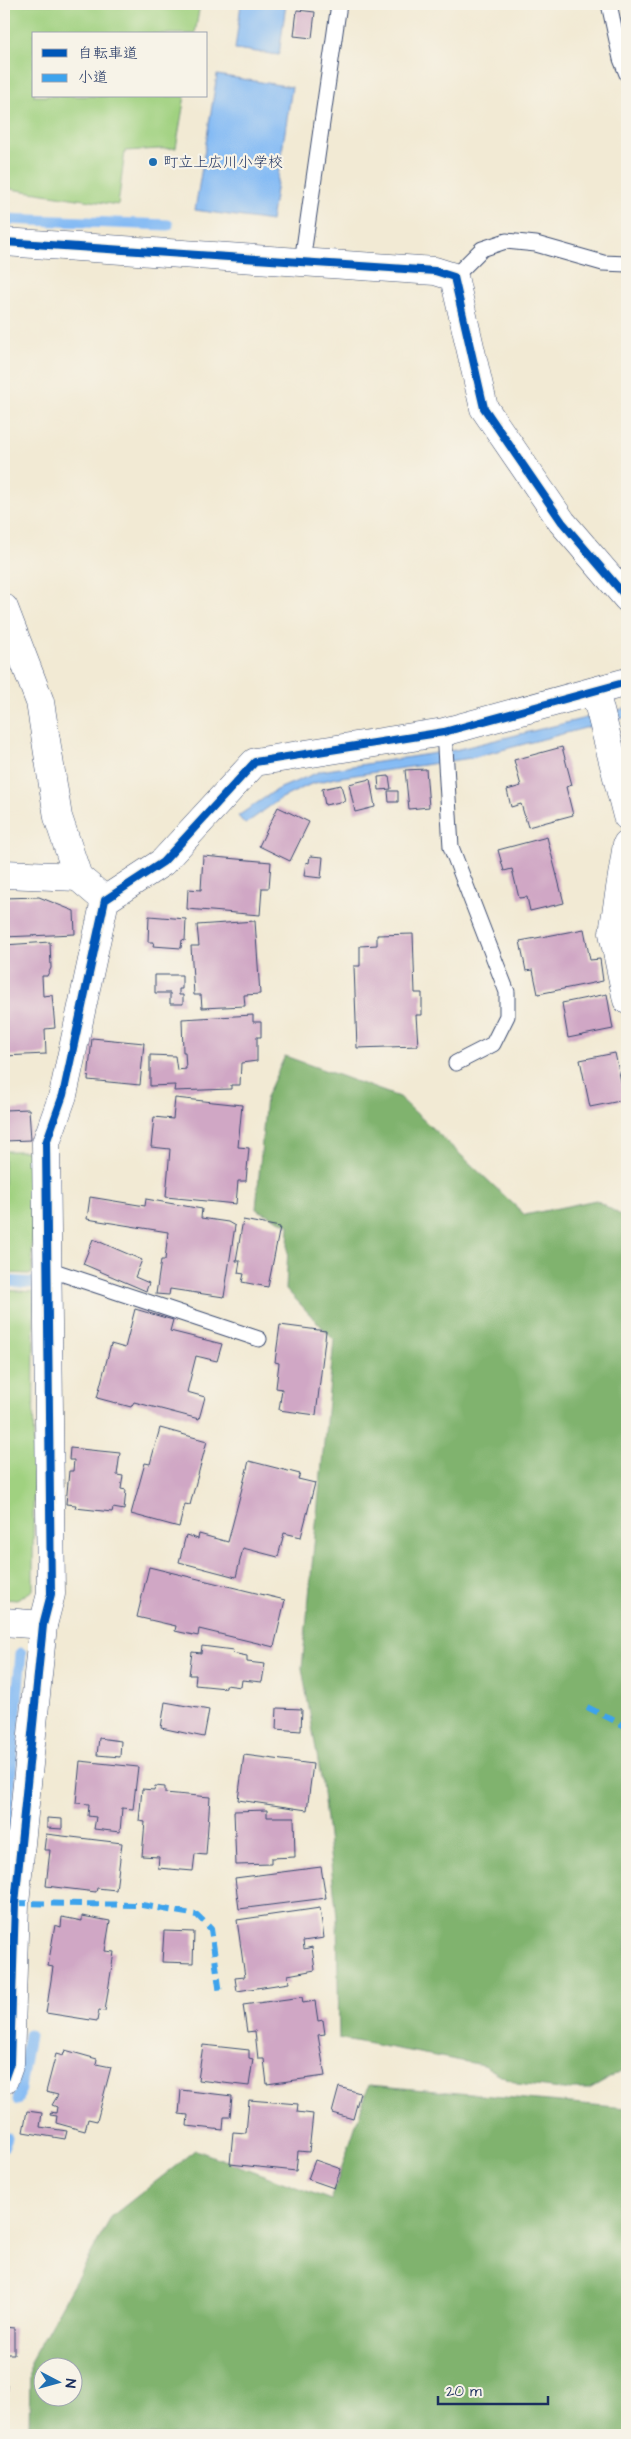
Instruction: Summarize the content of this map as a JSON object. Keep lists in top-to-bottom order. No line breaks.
{"places":["町立上広川小学校"],"legend":["自転車道","小道"],"scale_bar":"20 m","north":"right"}
